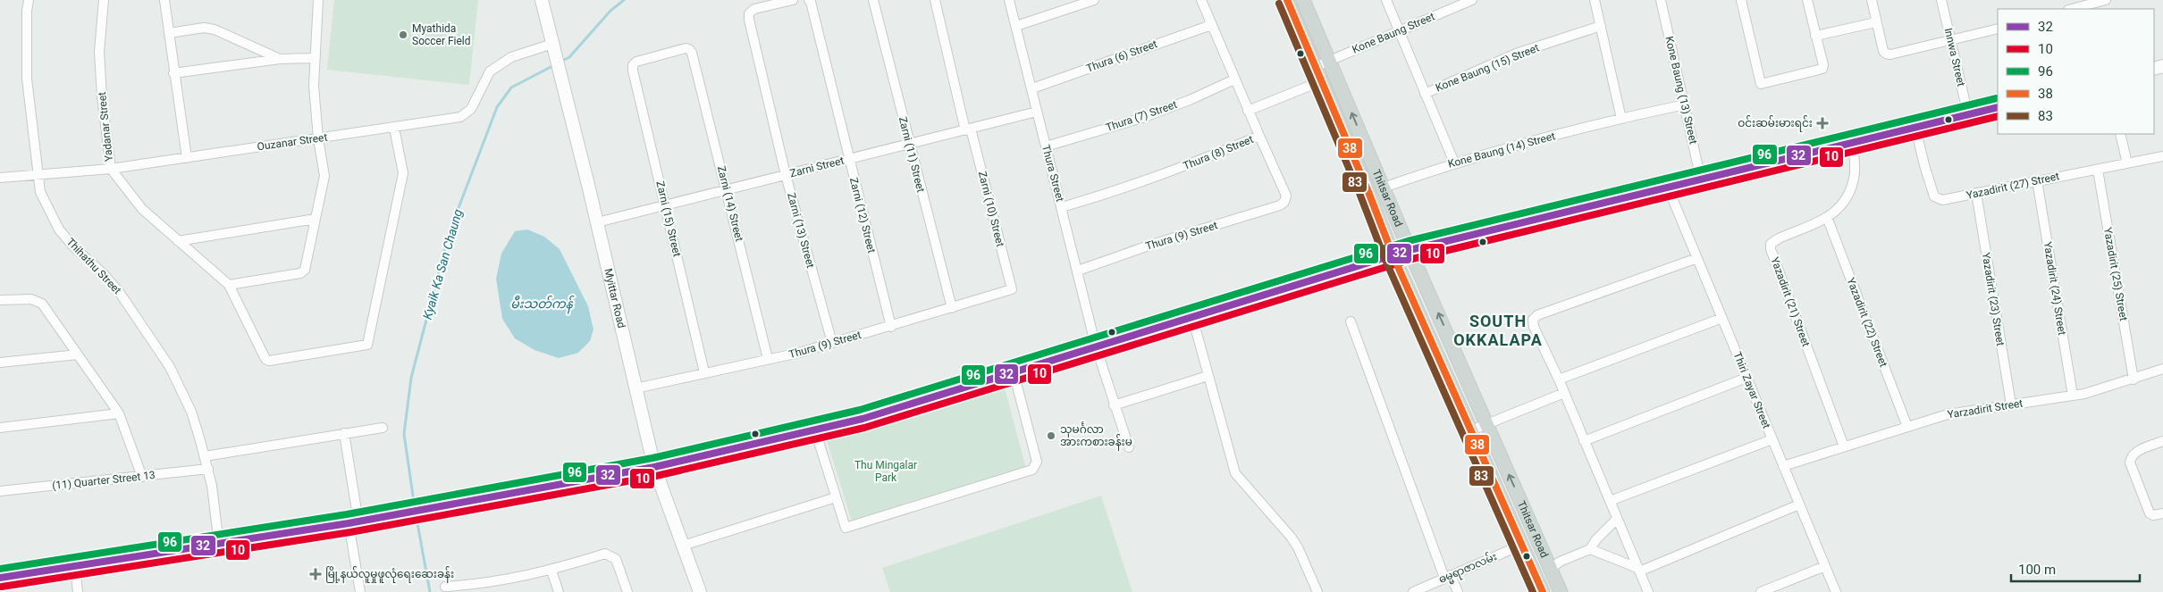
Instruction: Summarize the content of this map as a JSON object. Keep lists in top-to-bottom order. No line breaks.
{"streets":{"main road":["Thitsar Road","Myittar Road"],"street":["Kone Baung Street","Thura (6) Street","Innwa Street","Kone Baung (15) Street","Kone Baung (13) Street","Thura (7) Street","Yadanar Street","Ouzanar Street","Kone Baung (14) Street","Thura (8) Street","Zarni (11) Street","Zarni Street","Thura Street","Yazadirit (27) Street","Zarni (14) Street","Zarni (10) Street","Zarni (12) Street","Zarni (15) Street","Zarni (13) Street","Thura (9) Street","Thihathu Street","Yazadirit (25) Street","Yazadirit (24) Street","Yazadirit (23) Street","Yazadirit (21) Street","Yazadirit (22) Street","Thiri Zayar Street","Yarzadirit Street","(11) Quarter Street 13","ဓမ္မရာဇာလမ်း"]},"crossings":[["Kone Baung Street","Kone Baung (15) Street"],["Kone Baung Street","Thitsar Road"],["Thura (6) Street","Thura (8) Street"],["Thura (6) Street","Thura Street"],["Kone Baung (15) Street","Kone Baung (14) Street"],["Kone Baung (13) Street","Kone Baung (14) Street"],["Thura (7) Street","Thura (8) Street"],["Thura (7) Street","Thura Street"],["Yadanar Street","Ouzanar Street"],["Ouzanar Street","Thihathu Street"],["Ouzanar Street","Myittar Road"],["Kone Baung (14) Street","Thitsar Road"],["Thura (8) Street","Thura Street"],["Thura (8) Street","Thura (9) Street"],["Zarni (11) Street","Zarni Street"],["Zarni (11) Street","Thura (9) Street"],["Zarni Street","Thura Street"],["Zarni Street","Zarni (14) Street"],["Zarni Street","Zarni (10) Street"],["Zarni Street","Zarni (12) Street"],["Zarni Street","Zarni (15) Street"],["Zarni Street","Zarni (13) Street"],["Zarni Street","Myittar Road"],["Thura Street","Thura (9) Street"],["Yazadirit (27) Street","Yazadirit (25) Street"],["Yazadirit (27) Street","Yazadirit (24) Street"],["Yazadirit (27) Street","Yazadirit (23) Street"],["Thitsar Road","ဓမ္မရာဇာလမ်း"],["Zarni (14) Street","Zarni (15) Street"],["Zarni (14) Street","Thura (9) Street"],["Zarni (10) Street","Thura (9) Street"],["Zarni (12) Street","Thura (9) Street"],["Zarni (15) Street","Thura (9) Street"],["Zarni (13) Street","Thura (9) Street"],["Thura (9) Street","Myittar Road"],["Thihathu Street","(11) Quarter Street 13"],["Yazadirit (25) Street","Yarzadirit Street"],["Yazadirit (24) Street","Yarzadirit Street"],["Yazadirit (23) Street","Yarzadirit Street"],["Yazadirit (21) Street","Yazadirit (22) Street"],["Yazadirit (21) Street","Yarzadirit Street"],["Yazadirit (22) Street","Yarzadirit Street"],["Thiri Zayar Street","Yarzadirit Street"]],"districts":["SOUTH OKKALAPA"],"water":["Kyaik Ka San Chaung","မီးသတ်ကန်"],"parks":["Thu Mingalar Park"],"places":{"other":["Myathida Soccer Field","သုမင်္ဂလာ အားကစားခန်းမ"],"health":["ဝင်းဆမ်းမားရင်း","မြို့နယ်လူမှုဖူလုံရေးဆေးခန်း"]},"lines":["transit line 38","transit line 83","transit line 96","transit line 32","transit line 10"],"legend":["32","10","96","38","83"],"scale_bar":"100 m"}
